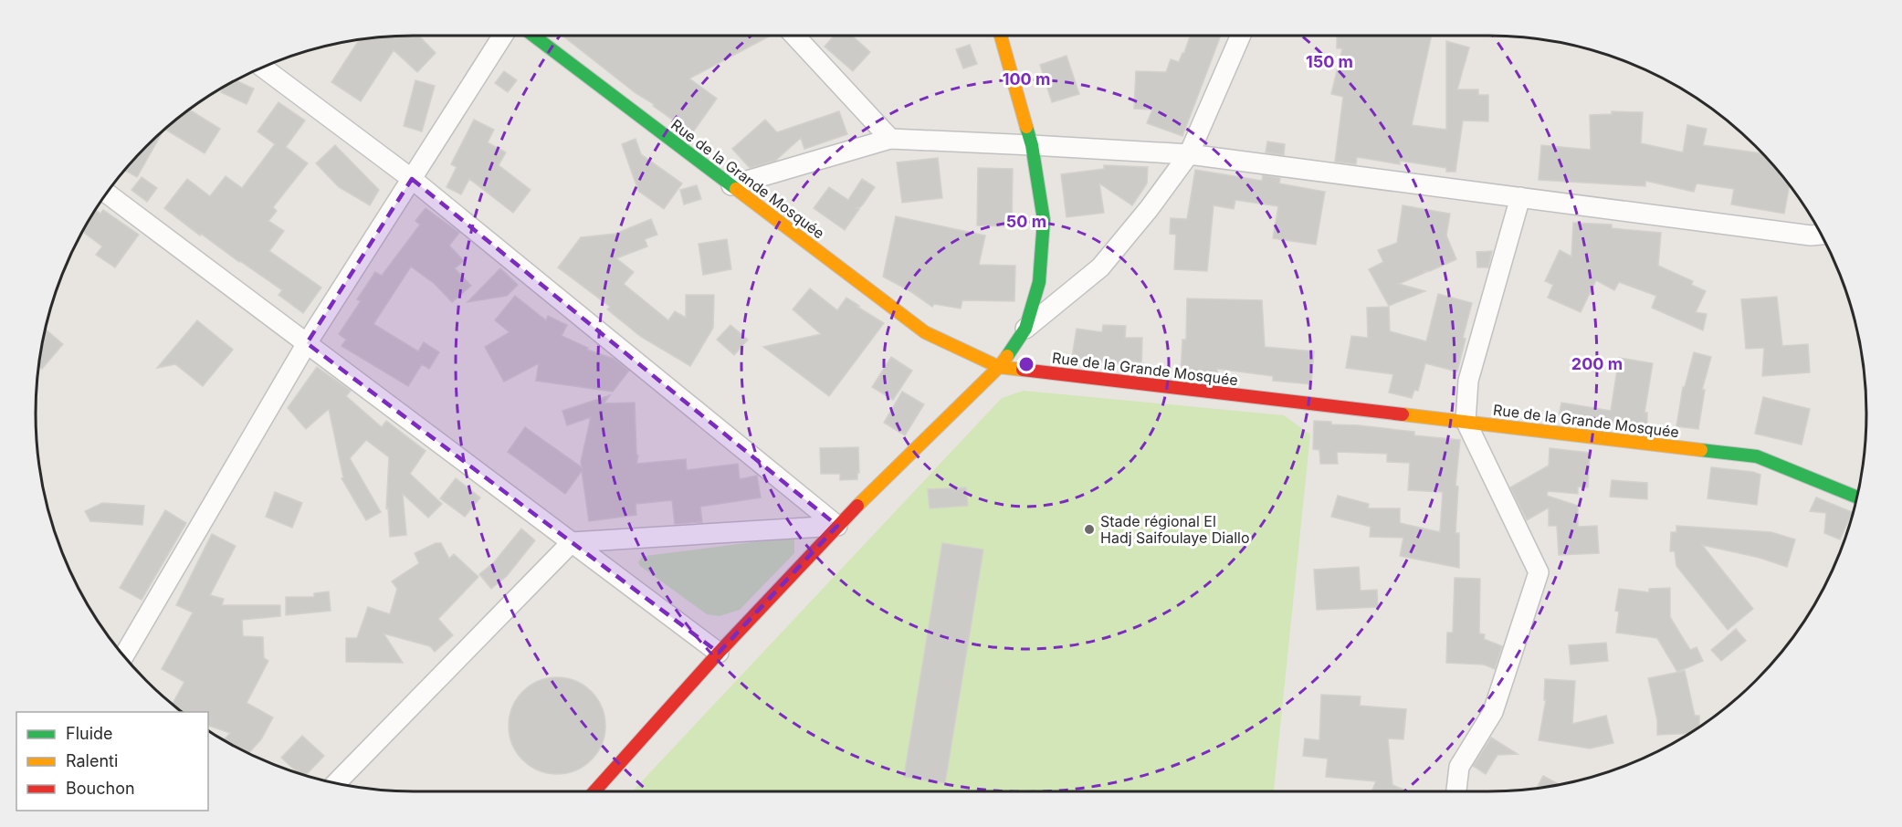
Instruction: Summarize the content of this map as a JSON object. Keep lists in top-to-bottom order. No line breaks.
{"streets":{"street":["Rue de la Grande Mosquée"]},"places":["Stade régional El Hadj Saifoulaye Diallo"],"legend":["Fluide","Ralenti","Bouchon"],"rings":["150 m","100 m","50 m","200 m"]}
